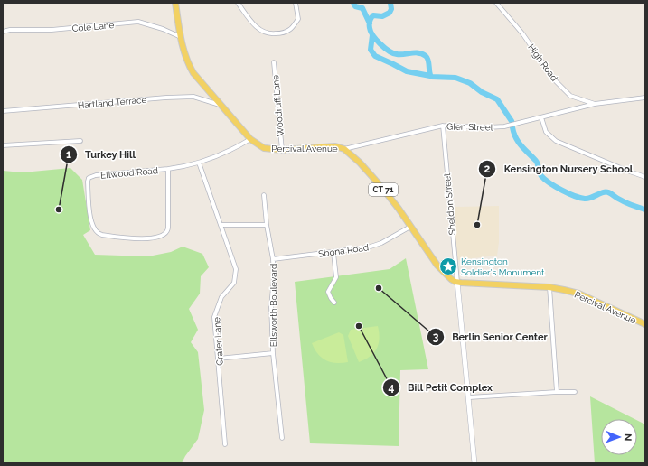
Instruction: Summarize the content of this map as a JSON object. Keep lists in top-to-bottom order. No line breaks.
{"streets":{"main road":["Percival Avenue","CT 71"],"street":["Cole Lane","High Road","Hartland Terrace","Woodruff Lane","Glen Street","Ellwood Road","Sheldon Street","Sbona Road","Ellsworth Boulevard","Crater Lane"]},"crossings":[["Cole Lane","Percival Avenue"],["High Road","Glen Street"],["Hartland Terrace","Percival Avenue"],["Woodruff Lane","Percival Avenue"],["Glen Street","Percival Avenue"],["Glen Street","Sheldon Street"],["Percival Avenue","Ellwood Road"],["Percival Avenue","Sheldon Street"],["Percival Avenue","Sbona Road"],["Ellwood Road","Crater Lane"],["Sbona Road","Ellsworth Boulevard"]],"places":{"other":["Turkey Hill","Kensington Nursery School","Berlin Senior Center","Bill Petit Complex"],"place":["Kensington Soldier's Monument"]},"north":"right"}
